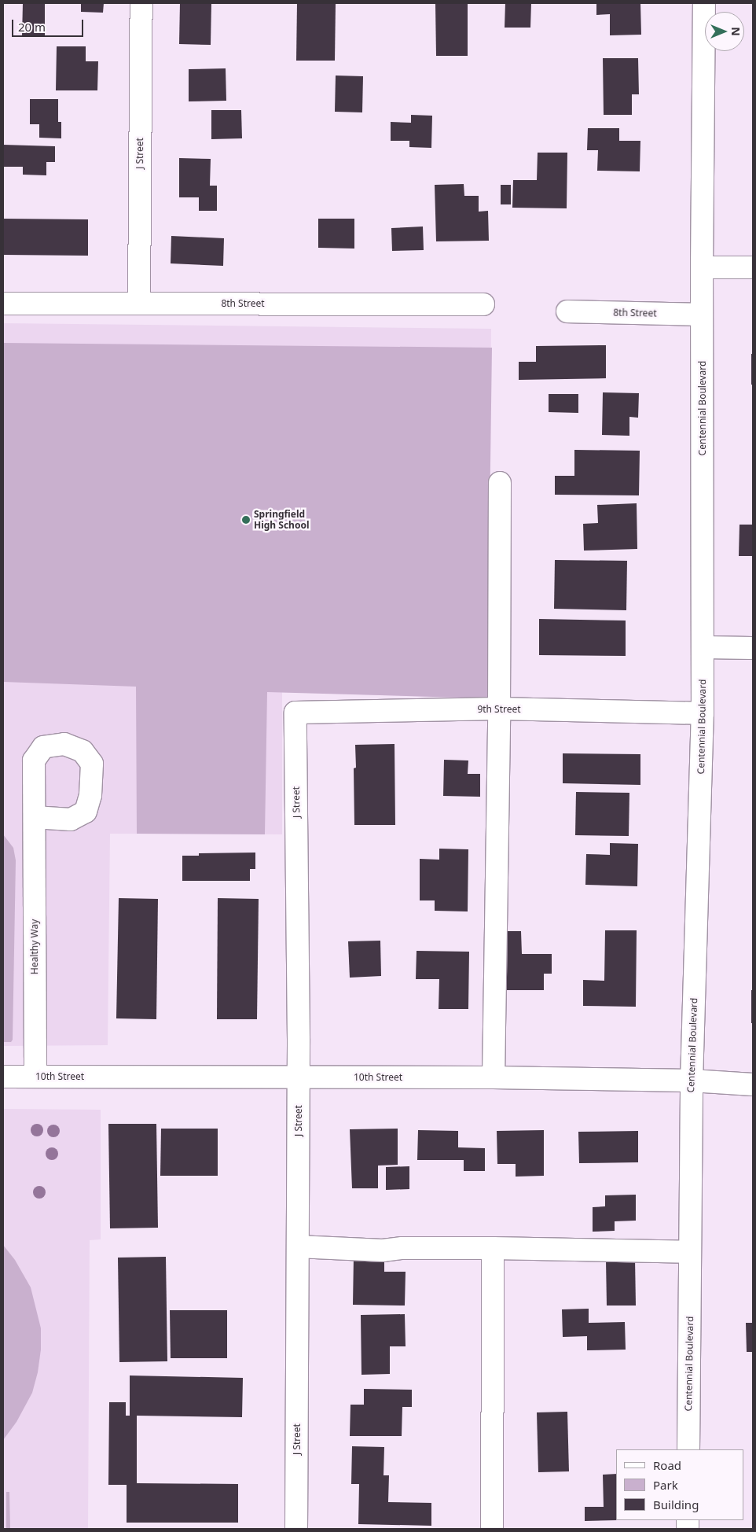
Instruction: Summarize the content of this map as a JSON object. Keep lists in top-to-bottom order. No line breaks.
{"streets":{"street":["J Street","8th Street","Centennial Boulevard","9th Street","Healthy Way","10th Street"]},"crossings":[["J Street","8th Street"],["J Street","9th Street"],["J Street","10th Street"],["8th Street","Centennial Boulevard"],["Centennial Boulevard","9th Street"],["Centennial Boulevard","10th Street"],["Healthy Way","10th Street"]],"places":["Springfield High School"],"legend":["Road","Park","Building"],"scale_bar":"20 m","north":"right"}
